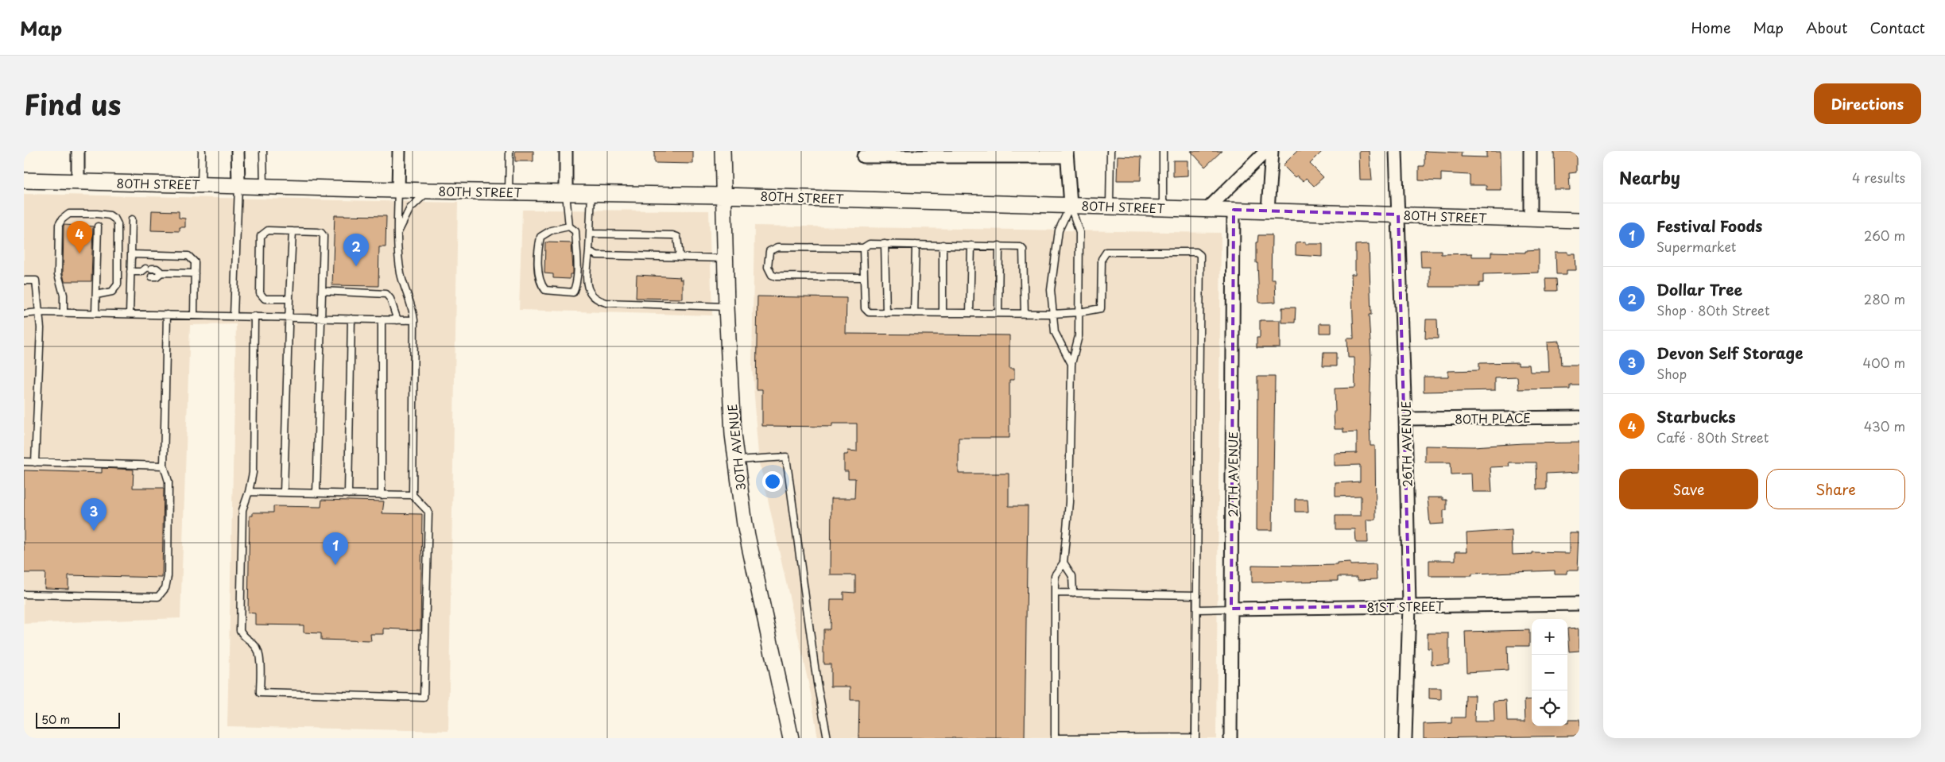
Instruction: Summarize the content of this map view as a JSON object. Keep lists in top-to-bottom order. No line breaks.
{"streets":{"street":["80TH STREET","80TH PLACE","26TH AVENUE","30TH AVENUE","27TH AVENUE","81ST STREET"]},"crossings":[["80TH STREET","26TH AVENUE"],["80TH STREET","30TH AVENUE"],["80TH STREET","27TH AVENUE"],["80TH PLACE","26TH AVENUE"],["26TH AVENUE","81ST STREET"],["27TH AVENUE","81ST STREET"]],"scale_bar":"50 m","page":{"header":"Map","nav":["Home","Map","About","Contact"],"title":"Find us","buttons":["Directions",["Save","Share"]],"heading":["Nearby","4 results"],"list":[{"mark":"1","name":"Festival Foods","note":"Supermarket","value":"260 m"},{"mark":"2","name":"Dollar Tree","note":"Shop · 80th Street","value":"280 m"},{"mark":"3","name":"Devon Self Storage","note":"Shop","value":"400 m"},{"mark":"4","name":"Starbucks","note":"Café · 80th Street","value":"430 m"}],"pins":["4","2","3","1"],"map_buttons":["+","−"],"scale":"50 m"}}
